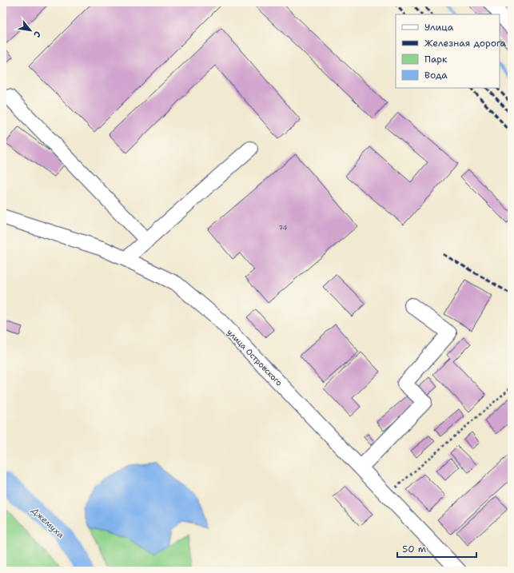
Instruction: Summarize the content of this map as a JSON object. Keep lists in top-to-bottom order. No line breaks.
{"streets":{"street":["улица Островского"]},"water":["Джемуха"],"house_numbers":["74"],"legend":["Улица","Железная дорога","Парк","Вода"],"scale_bar":"50 m","north":"bottom right"}
